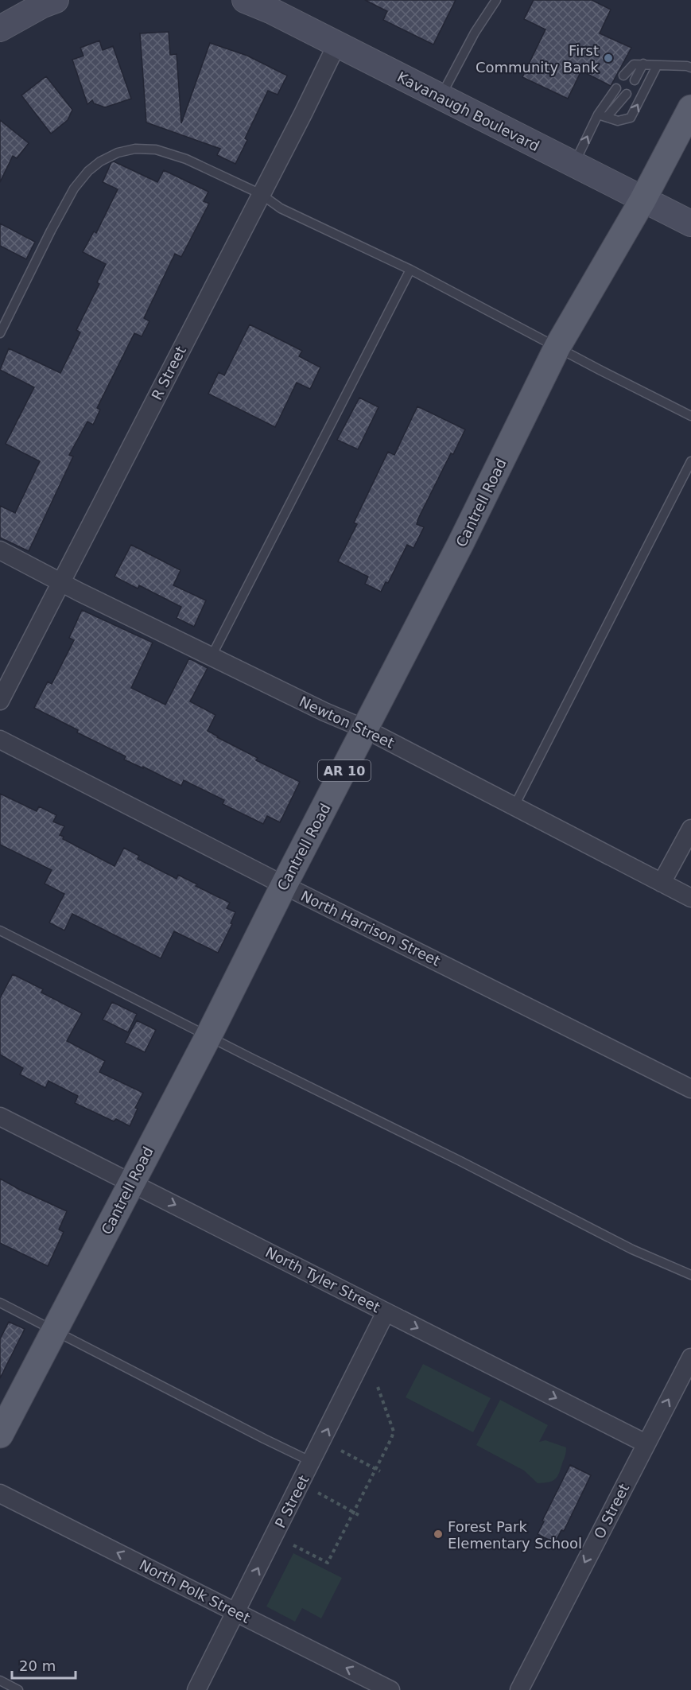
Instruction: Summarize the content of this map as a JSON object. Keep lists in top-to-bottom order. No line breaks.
{"streets":{"main road":["Cantrell Road","AR 10"],"street":["Kavanaugh Boulevard","R Street","Newton Street","North Harrison Street","North Tyler Street","P Street","O Street","North Polk Street"]},"crossings":[["Kavanaugh Boulevard","R Street"],["Kavanaugh Boulevard","Cantrell Road"],["R Street","Newton Street"],["Cantrell Road","Newton Street"],["Cantrell Road","North Harrison Street"],["Cantrell Road","North Tyler Street"],["North Tyler Street","P Street"],["North Tyler Street","O Street"],["P Street","North Polk Street"]],"one_way":["North Tyler Street","P Street","North Polk Street"],"places":["First Community Bank","Forest Park Elementary School"],"scale_bar":"20 m"}
